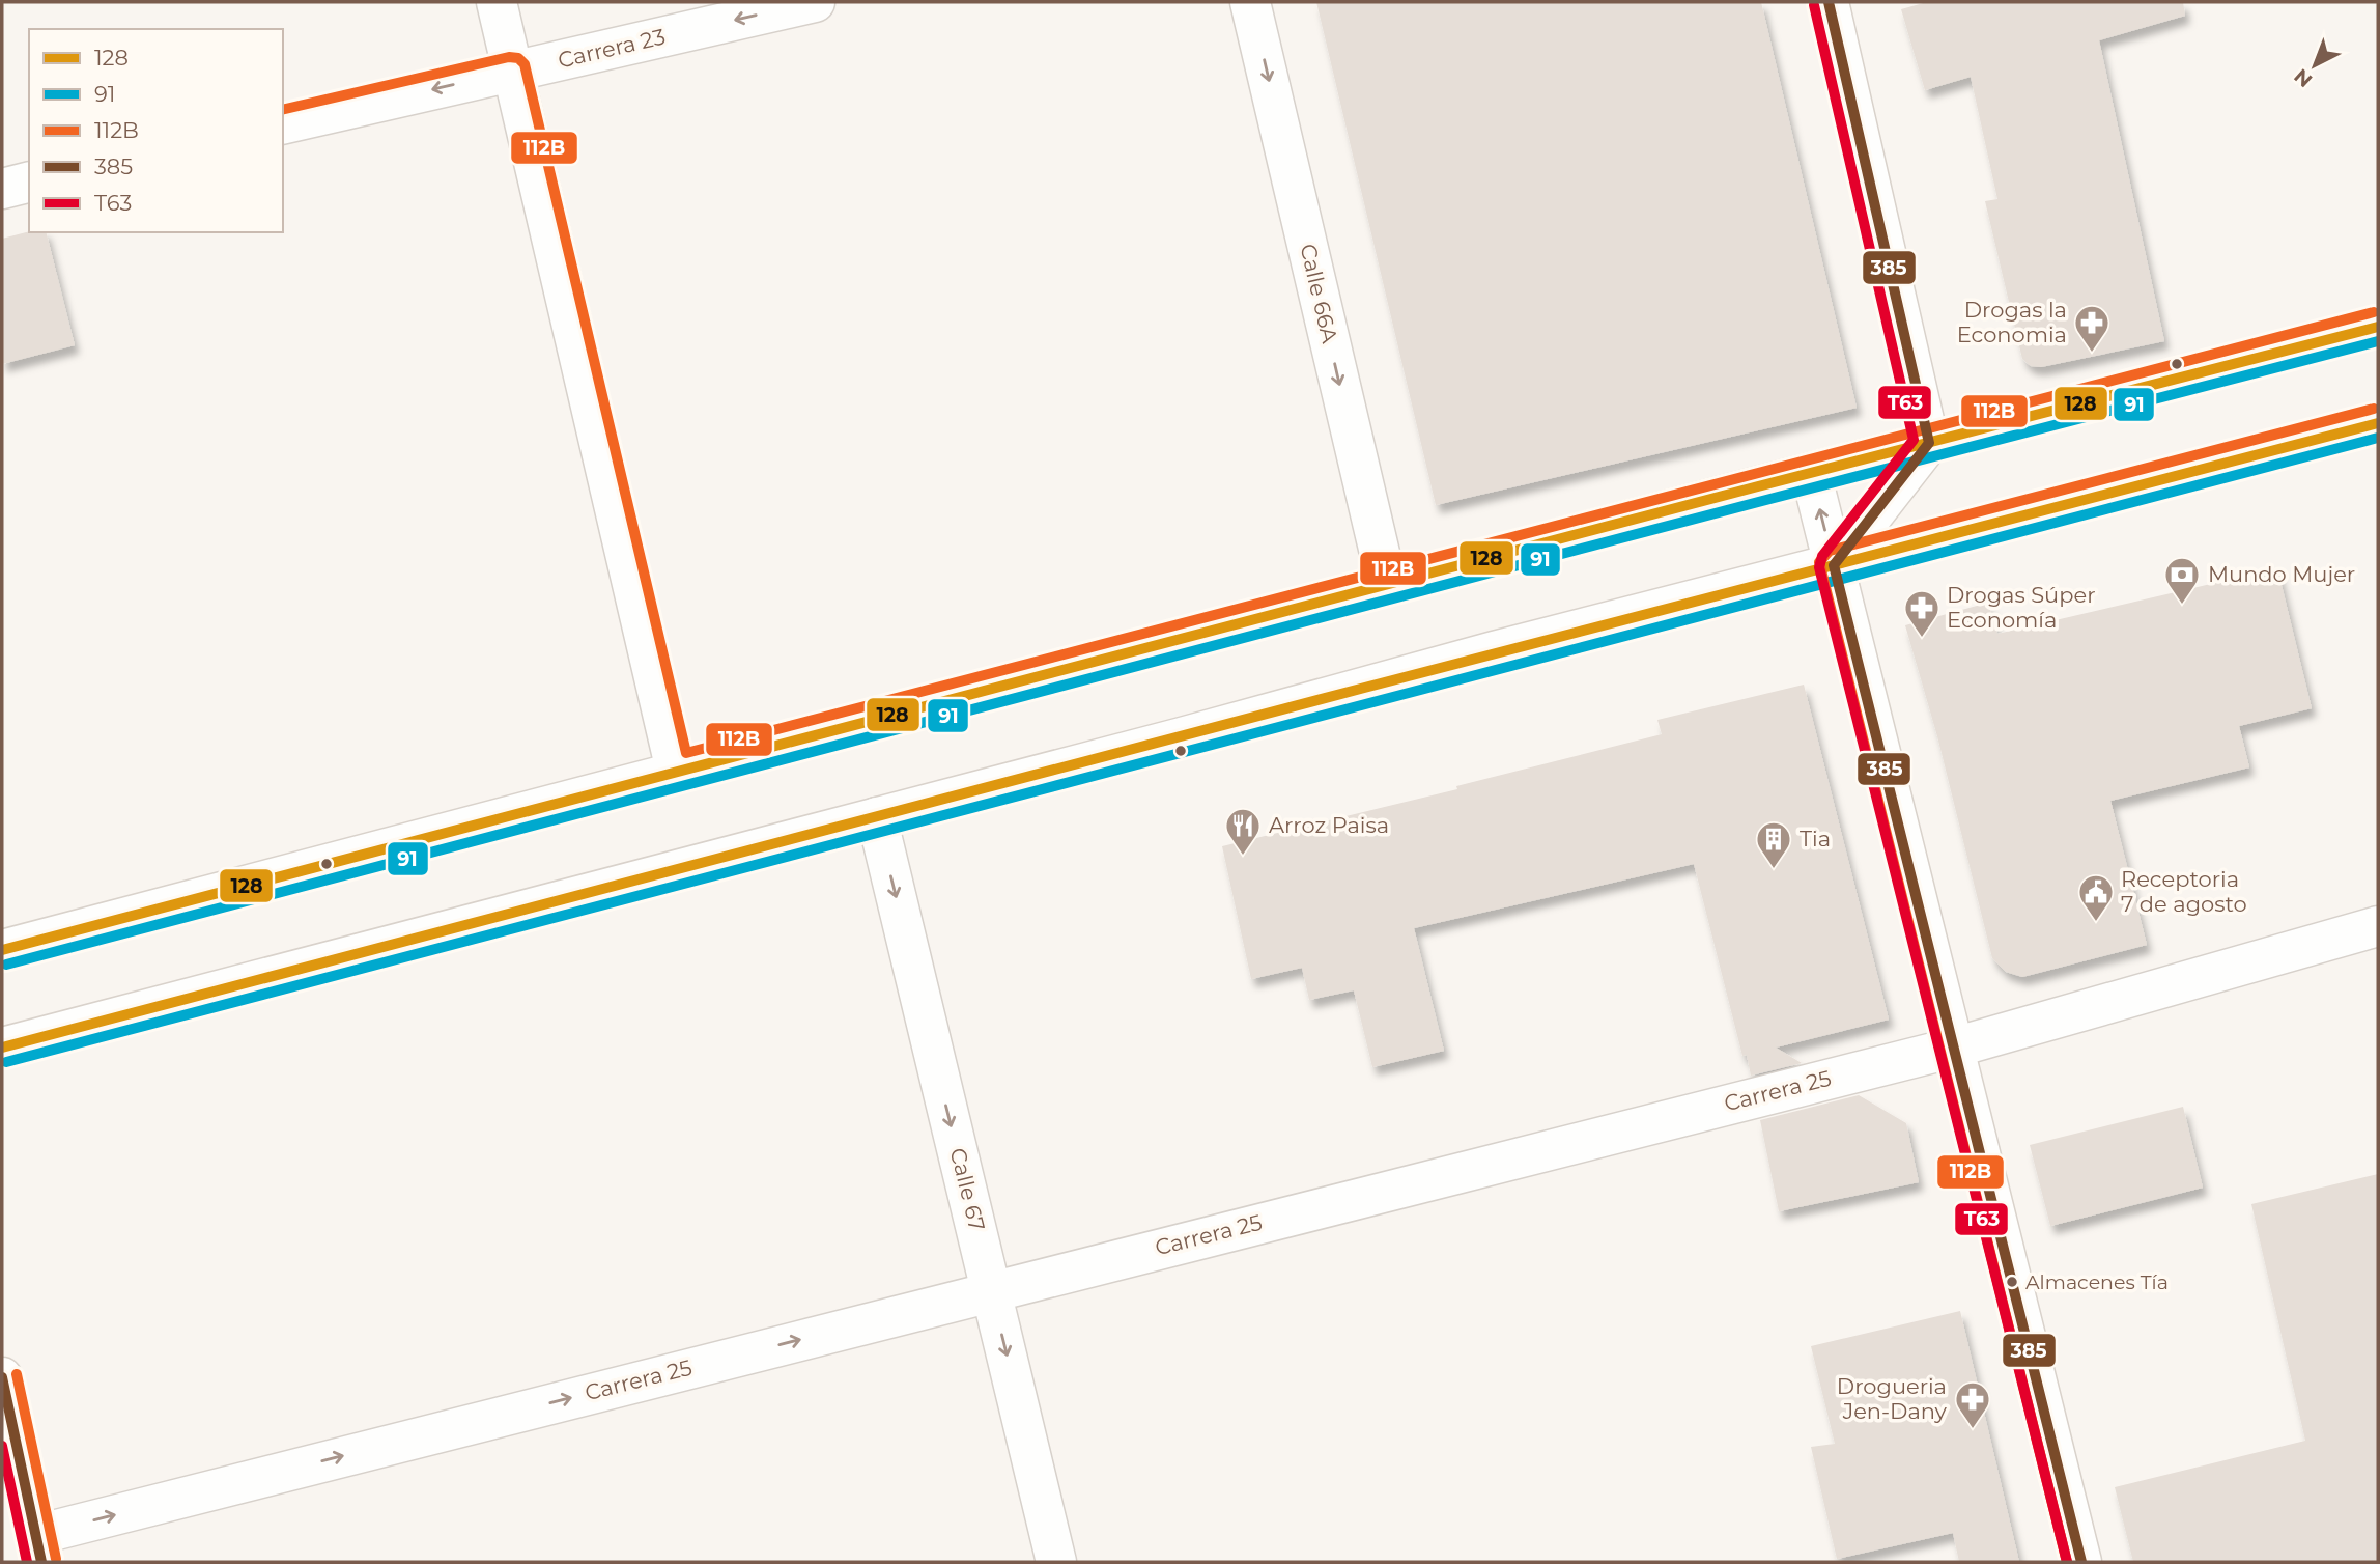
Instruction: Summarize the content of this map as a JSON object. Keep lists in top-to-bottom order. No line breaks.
{"streets":{"main road":["Carrera 23","Calle 66A","Carrera 25","Calle 67"]},"crossings":[["Carrera 25","Calle 67"]],"one_way":["Carrera 23","Calle 66A","Carrera 25","Calle 67"],"places":{"pharmacy":["Drogas la Economia","Drogas Súper Economía","Drogueria Jen-Dany"],"bank":["Mundo Mujer"],"restaurant":["Arroz Paisa"],"building":["Tia"],"public building":["Receptoria 7 de agosto"],"other":["Almacenes Tía"]},"lines":["transit line 385","transit line T63","transit line 112B","transit line 128","transit line 91"],"legend":["128","91","112B","385","T63"],"north":"bottom left"}
